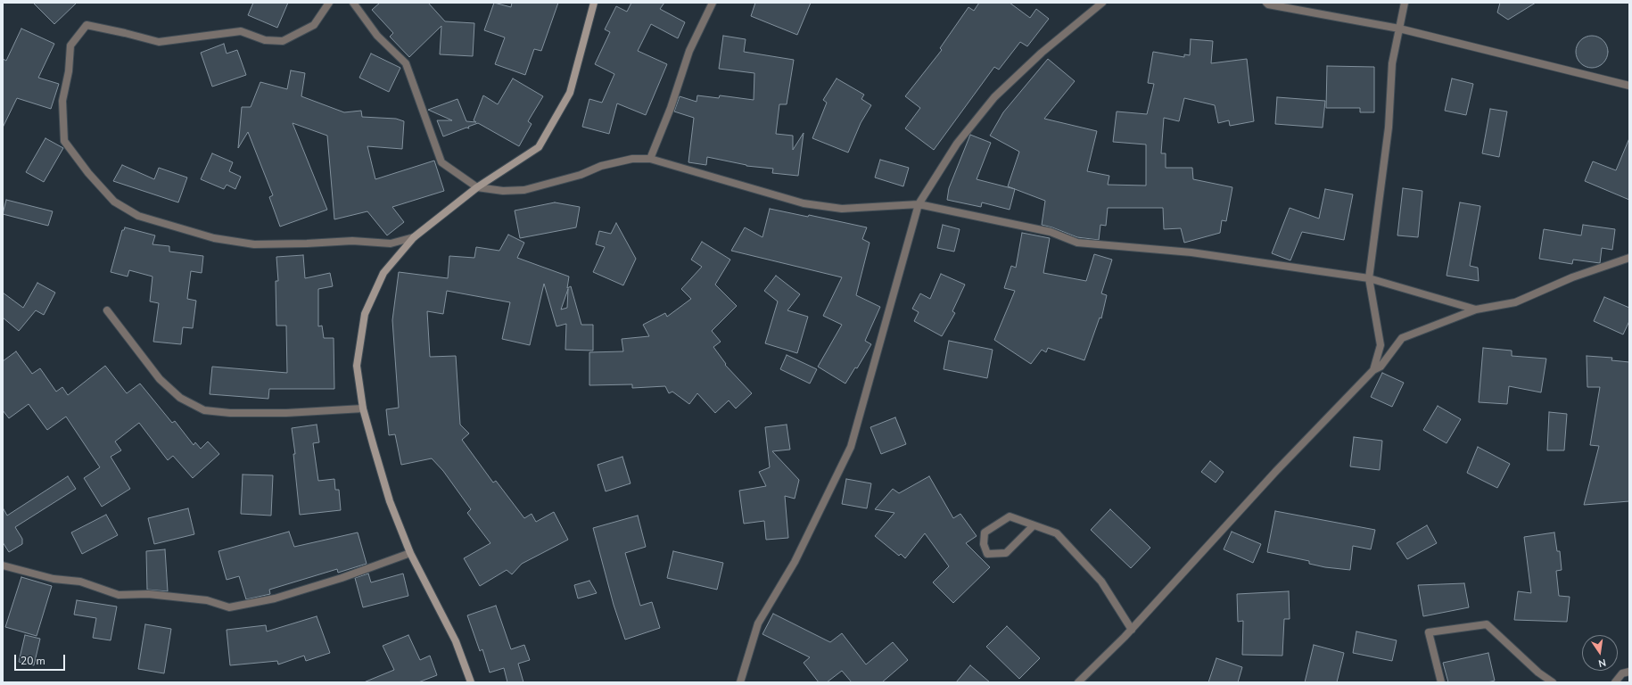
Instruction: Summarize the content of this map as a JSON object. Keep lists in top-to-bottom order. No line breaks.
{"scale_bar":"20 m","north":"bottom"}
